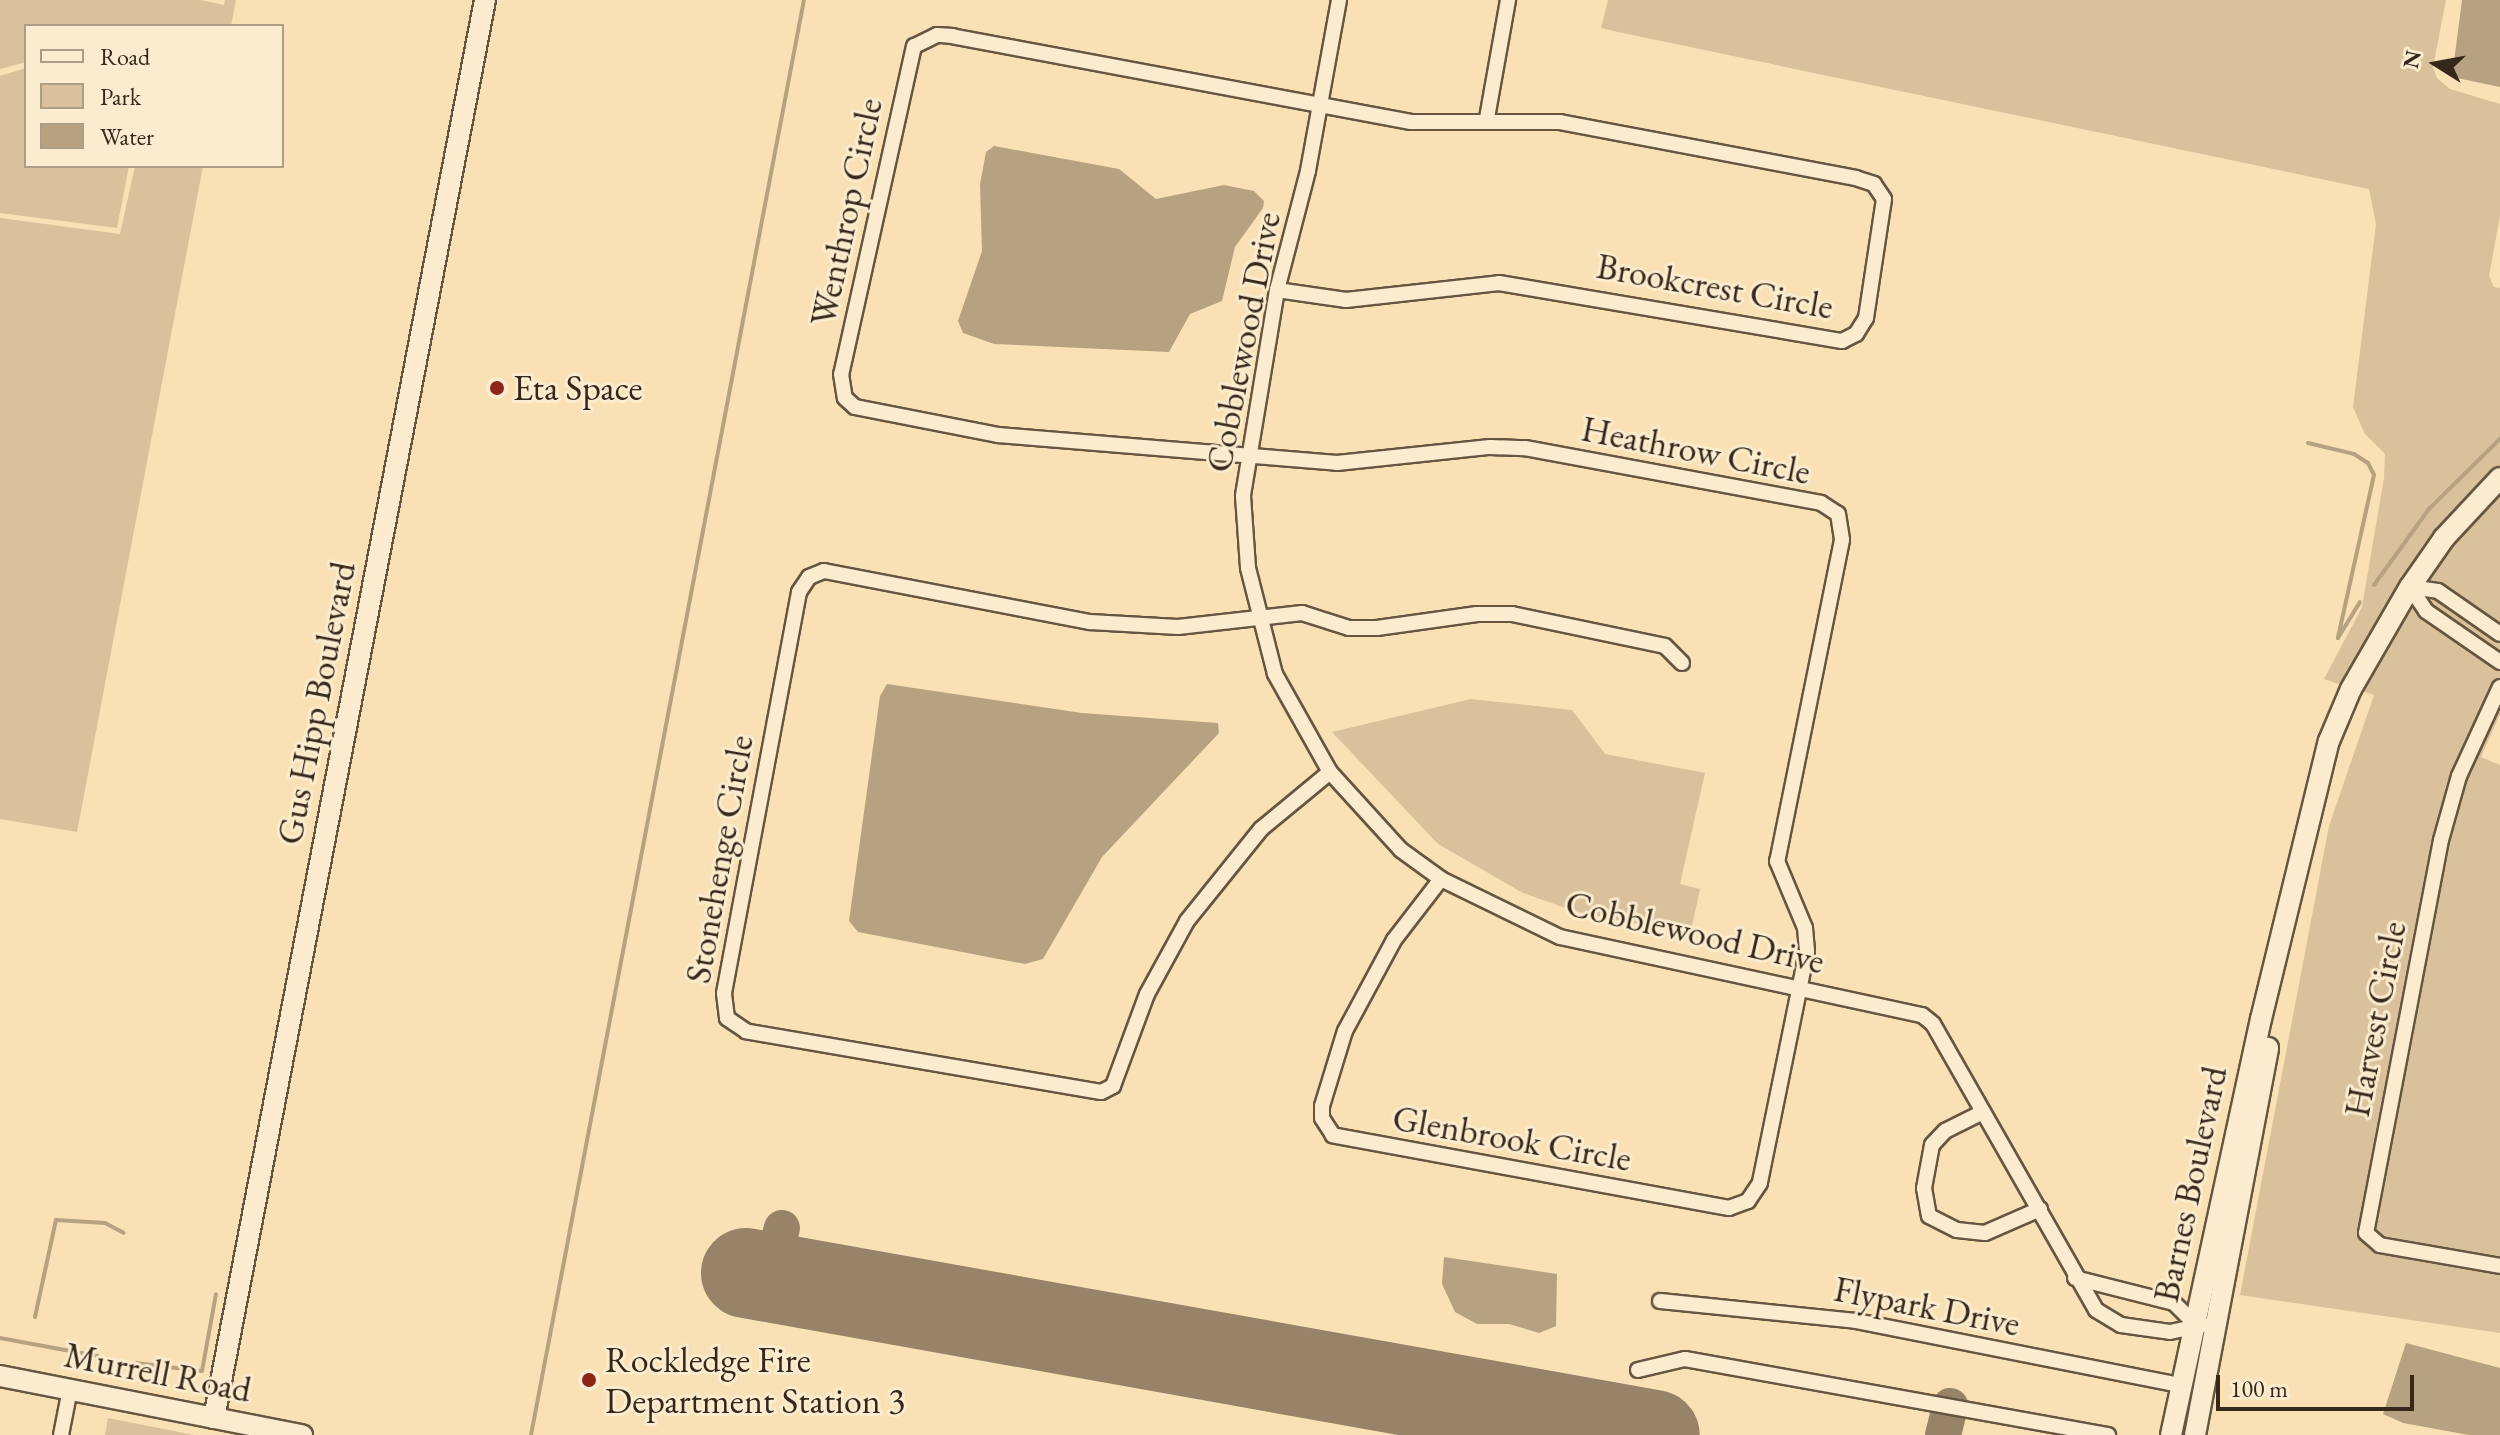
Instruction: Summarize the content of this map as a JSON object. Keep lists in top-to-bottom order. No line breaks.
{"streets":{"street":["Wenthrop Circle","Brookcrest Circle","Cobblewood Drive","Heathrow Circle","Gus Hipp Boulevard","Stonehenge Circle","Harvest Circle","Glenbrook Circle","Barnes Boulevard","Flypark Drive","Murrell Road"]},"crossings":[["Wenthrop Circle","Brookcrest Circle"],["Wenthrop Circle","Cobblewood Drive"],["Wenthrop Circle","Heathrow Circle"],["Brookcrest Circle","Cobblewood Drive"],["Cobblewood Drive","Heathrow Circle"],["Cobblewood Drive","Stonehenge Circle"],["Cobblewood Drive","Glenbrook Circle"],["Cobblewood Drive","Barnes Boulevard"],["Heathrow Circle","Glenbrook Circle"],["Gus Hipp Boulevard","Murrell Road"],["Barnes Boulevard","Flypark Drive"]],"places":["Eta Space","Rockledge Fire Department Station 3"],"legend":["Road","Park","Water"],"scale_bar":"100 m","north":"left"}
